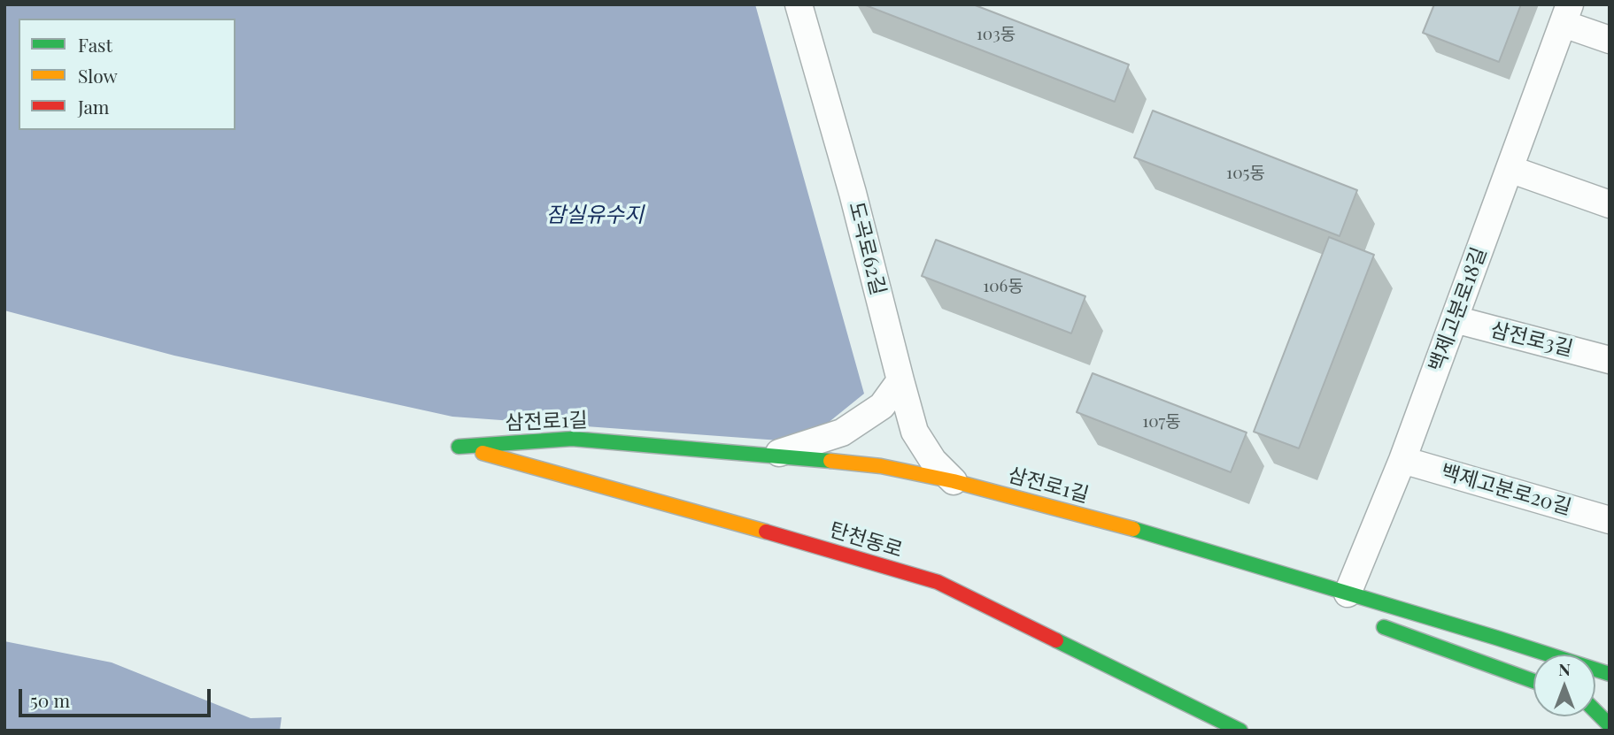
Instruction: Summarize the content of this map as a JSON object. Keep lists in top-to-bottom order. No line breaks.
{"streets":{"street":["도곡로62길","백제고분로18길","삼전로3길","삼전로1길","백제고분로20길","탄천동로"]},"crossings":[["도곡로62길","삼전로1길"],["백제고분로18길","삼전로3길"],["백제고분로18길","삼전로1길"],["백제고분로18길","백제고분로20길"],["삼전로1길","탄천동로"]],"water":["잠실유수지"],"house_numbers":["103동","105동","106동","107동"],"legend":["Fast","Slow","Jam"],"scale_bar":"50 m","north":"top"}
